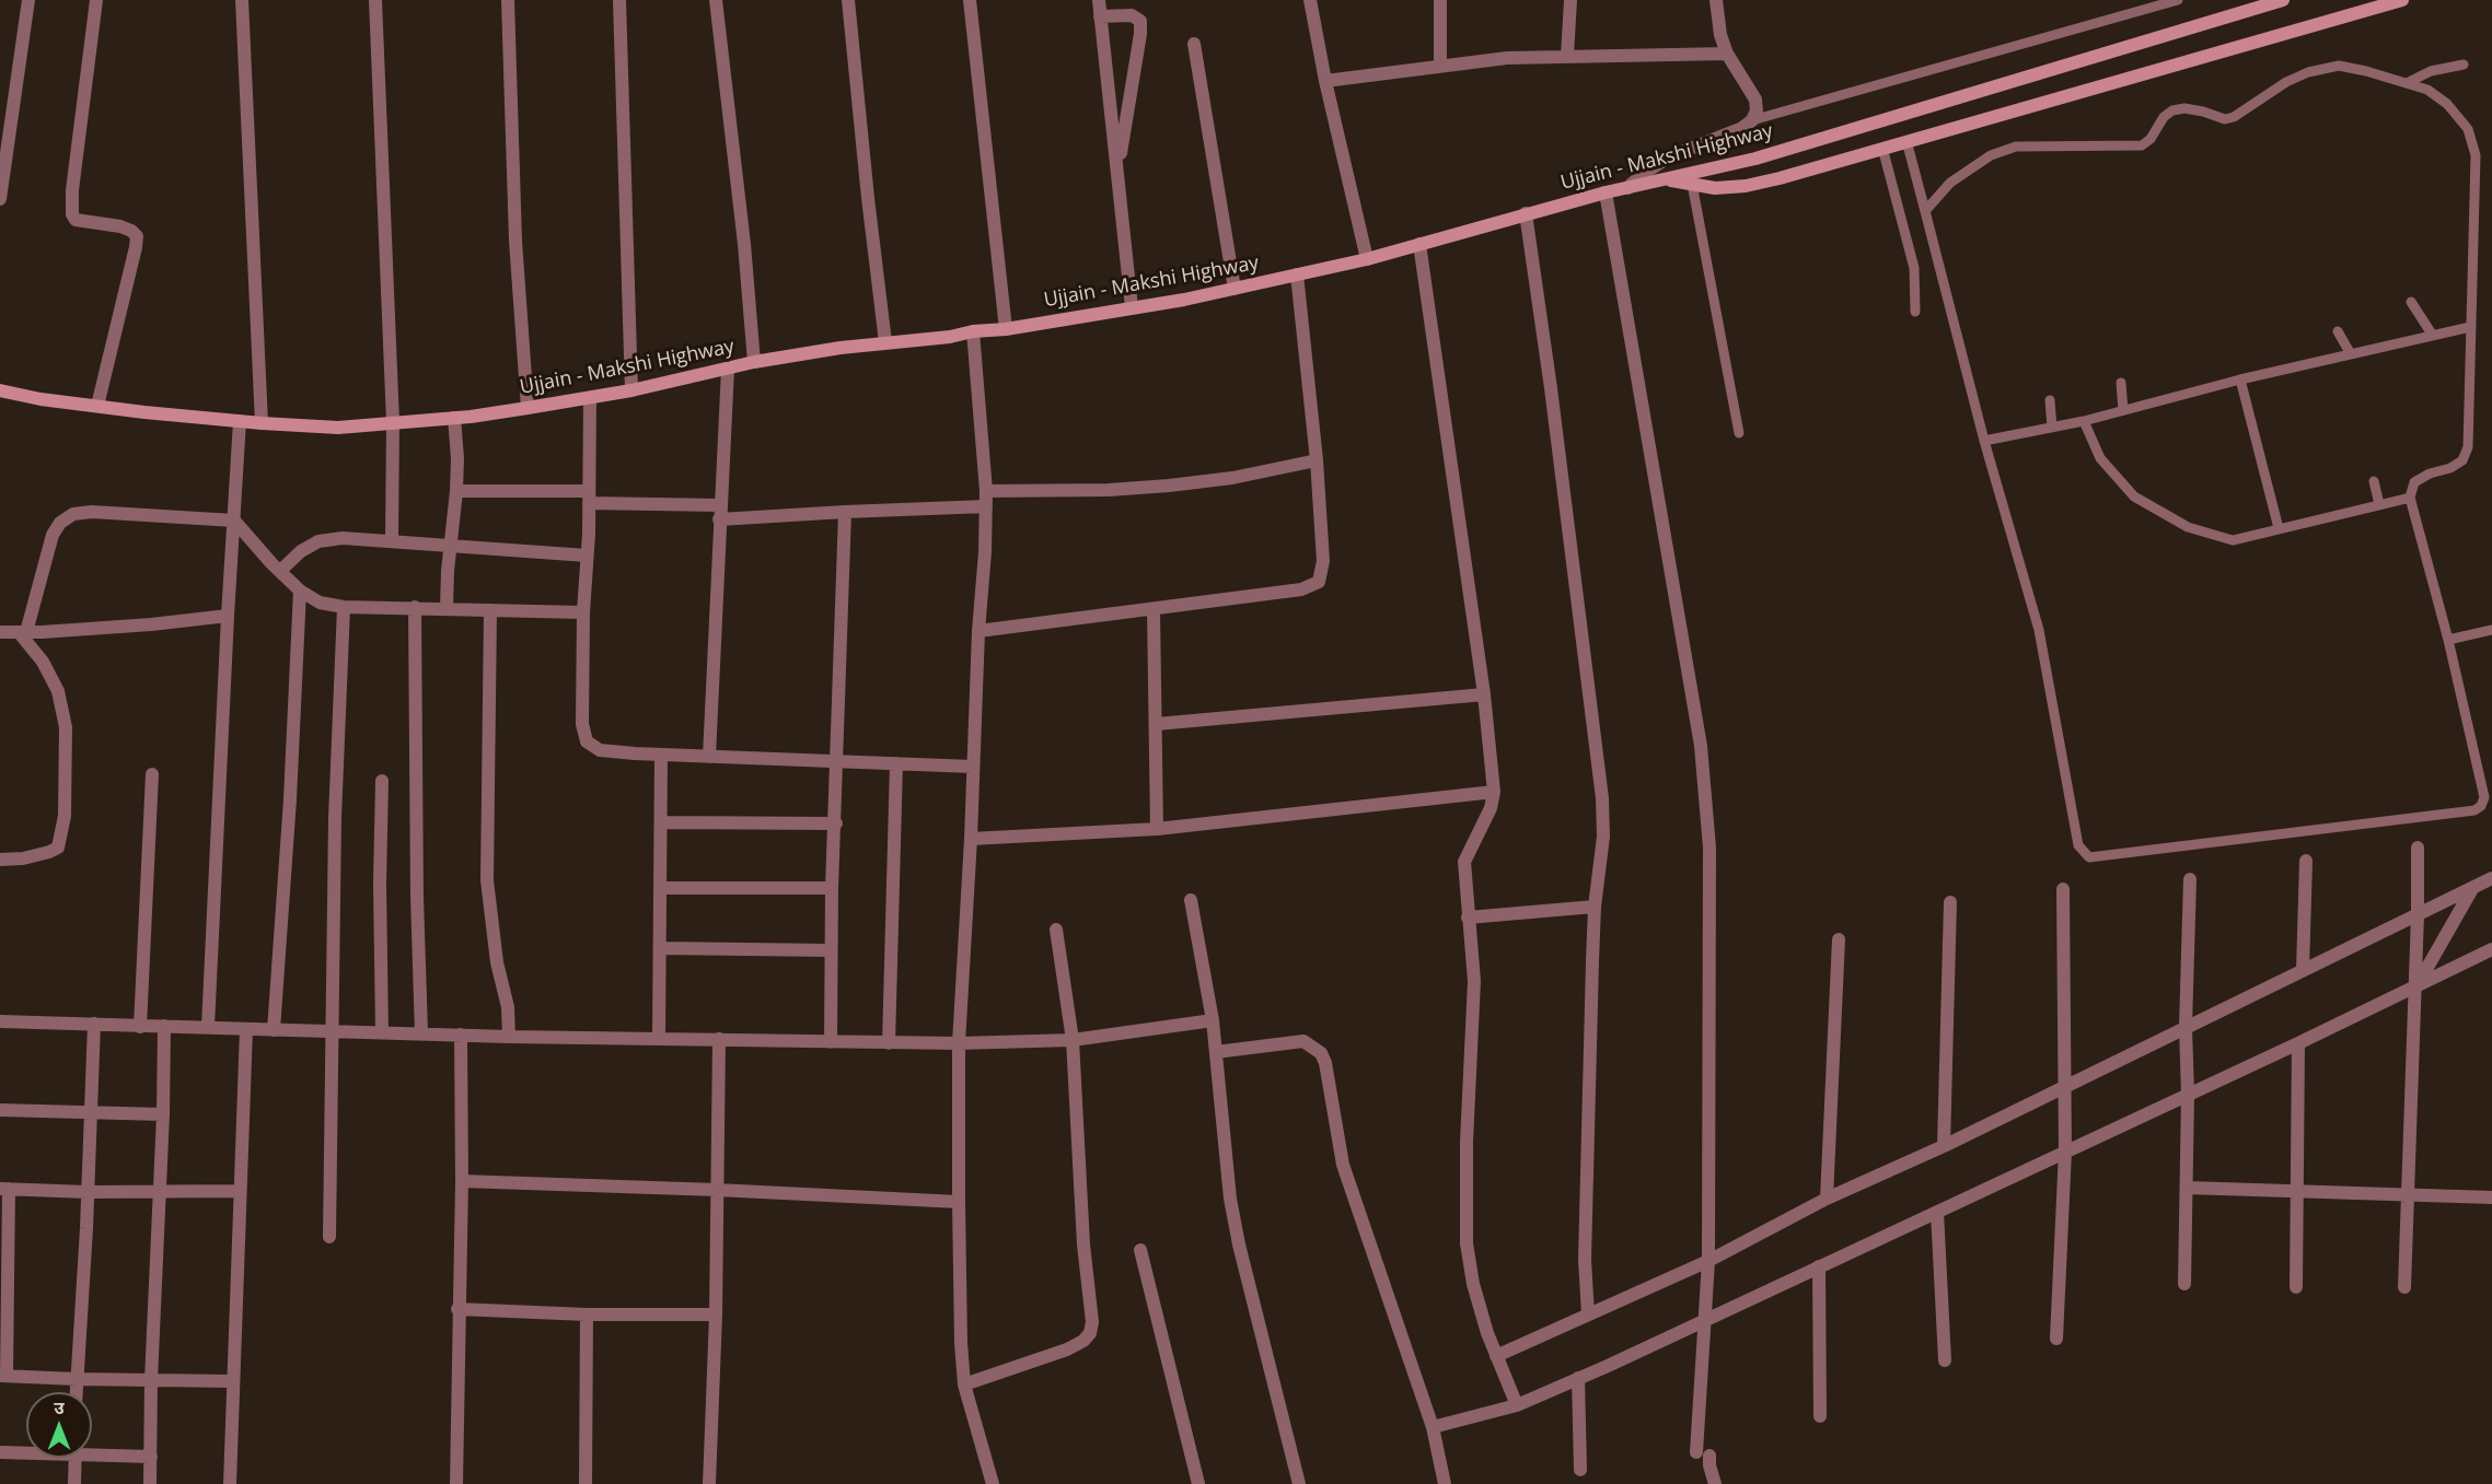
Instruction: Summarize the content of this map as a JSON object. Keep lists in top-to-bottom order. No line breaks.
{"streets":{"main road":["Ujjain - Makshi Highway"]},"north":"top"}
